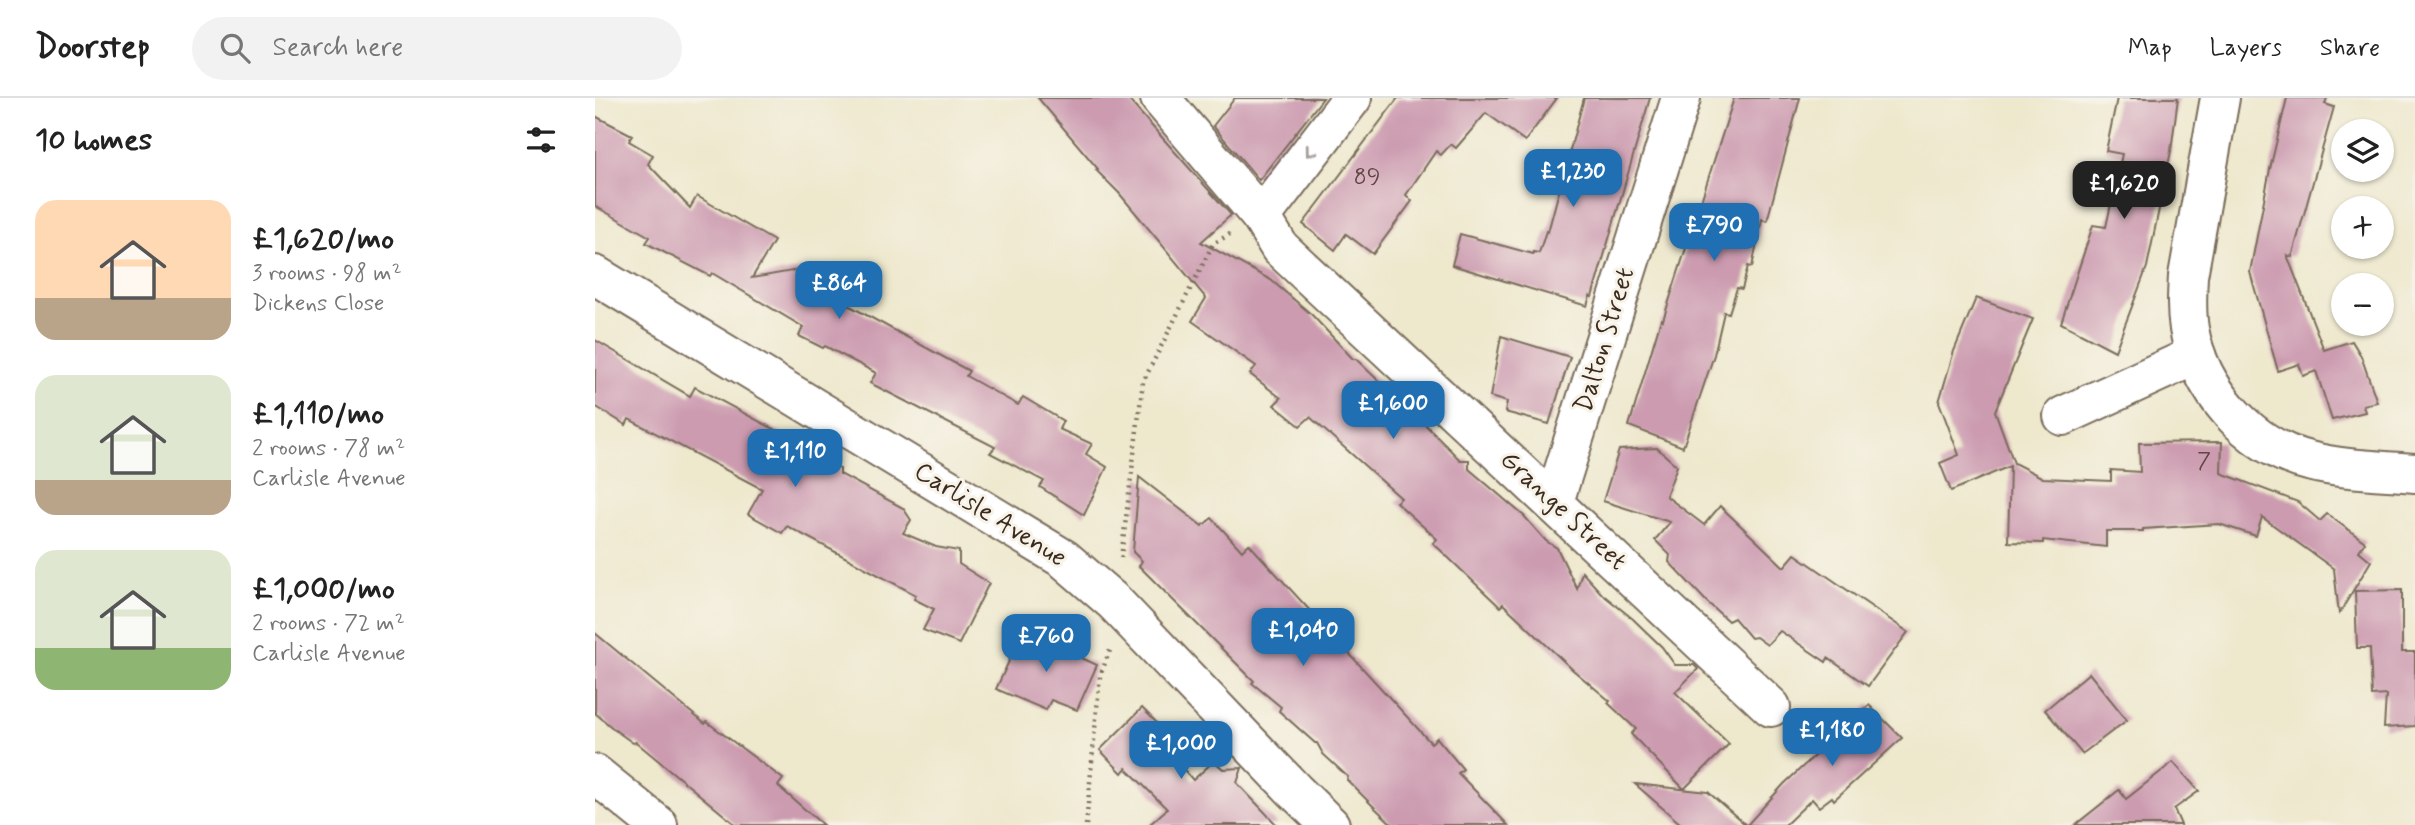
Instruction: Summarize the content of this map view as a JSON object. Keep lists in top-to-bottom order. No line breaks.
{"streets":{"street":["Dalton Street","Grange Street","Carlisle Avenue"]},"crossings":[["Dalton Street","Grange Street"]],"house_numbers":["89","7"],"page":{"header":"Doorstep","search":"Search here","nav":["Map","Layers","Share"],"heading":"10 homes","map_buttons":["+","−"],"price":["£1,230","£1,620","£790","£864","£1,600","£1,110","£1,040","£760","£1,180","£1,000"],"list":[{"name":"£1,620/mo","note":"3 rooms · 98 m² · Dickens Close"},{"name":"£1,110/mo","note":"2 rooms · 78 m² · Carlisle Avenue"},{"name":"£1,000/mo","note":"2 rooms · 72 m² · Carlisle Avenue"}]}}
